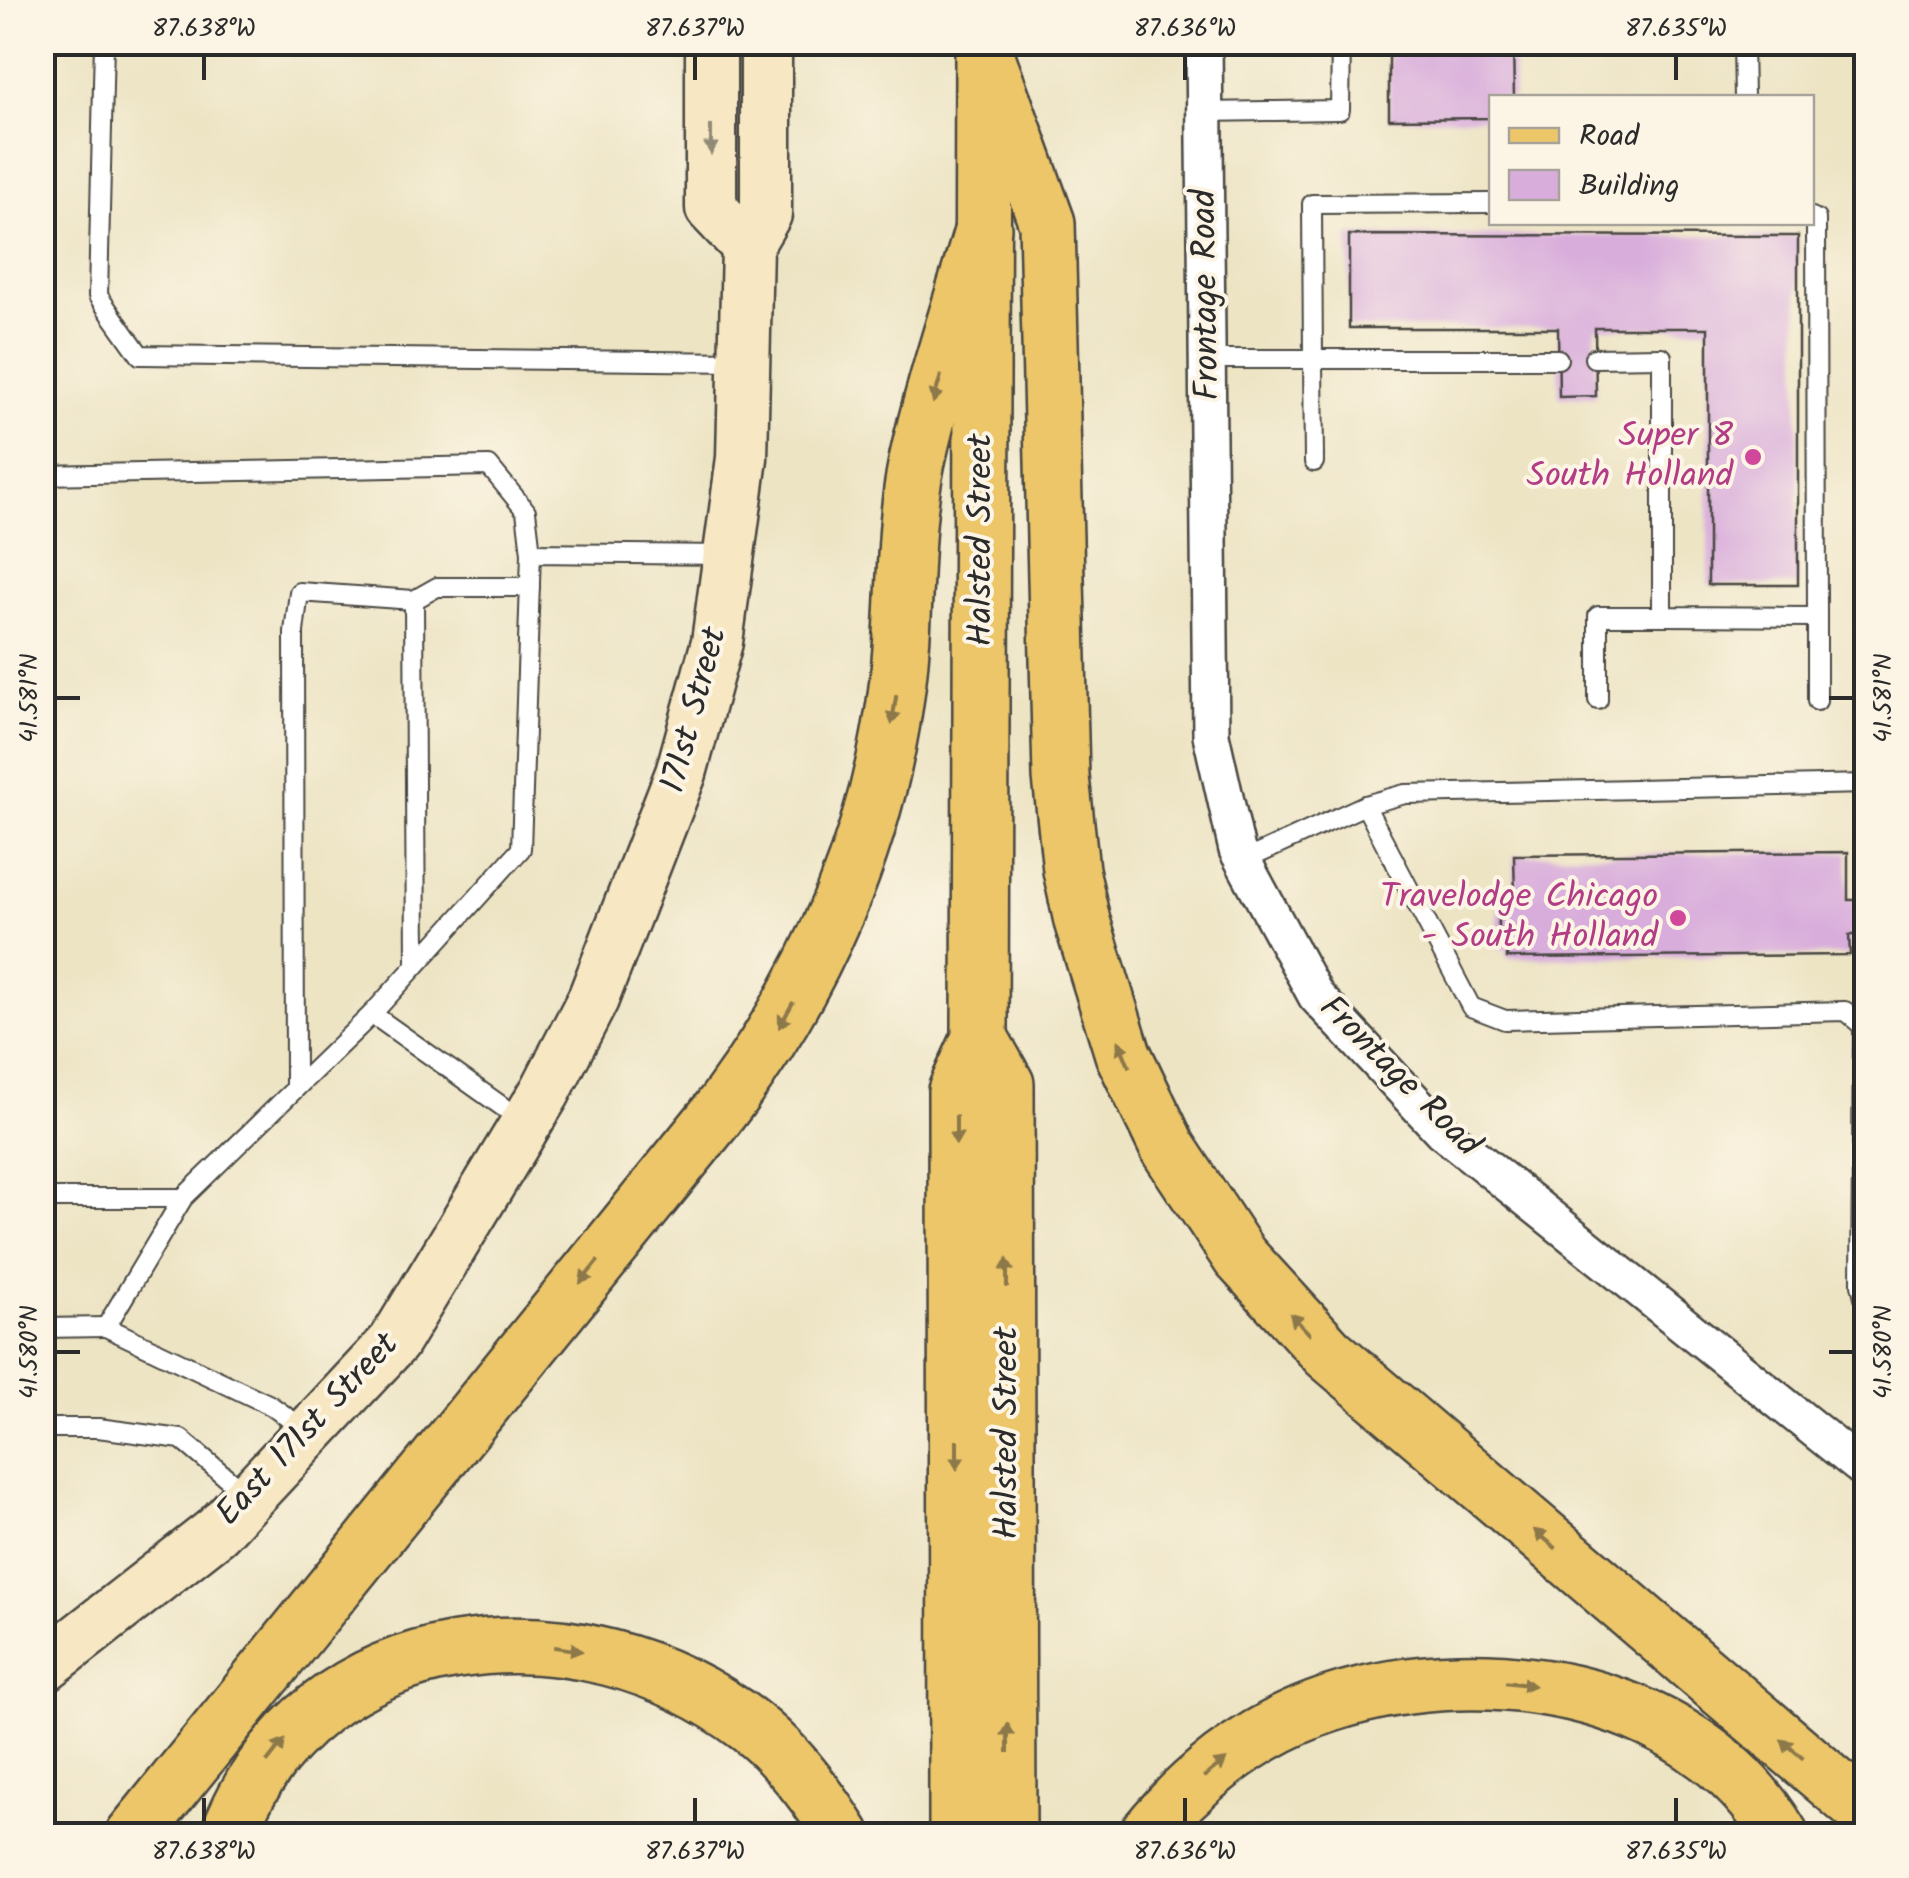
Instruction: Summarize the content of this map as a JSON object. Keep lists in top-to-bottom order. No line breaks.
{"streets":{"main road":["Halsted Street"],"street":["Frontage Road","171st Street","East 171st Street"]},"crossings":[["171st Street","East 171st Street"]],"places":["Super 8 South Holland","Travelodge Chicago - South Holland"],"legend":["Road","Building"],"coordinates":["87.638°W","87.637°W","87.636°W","87.635°W","41.581°N","41.580°N"]}
